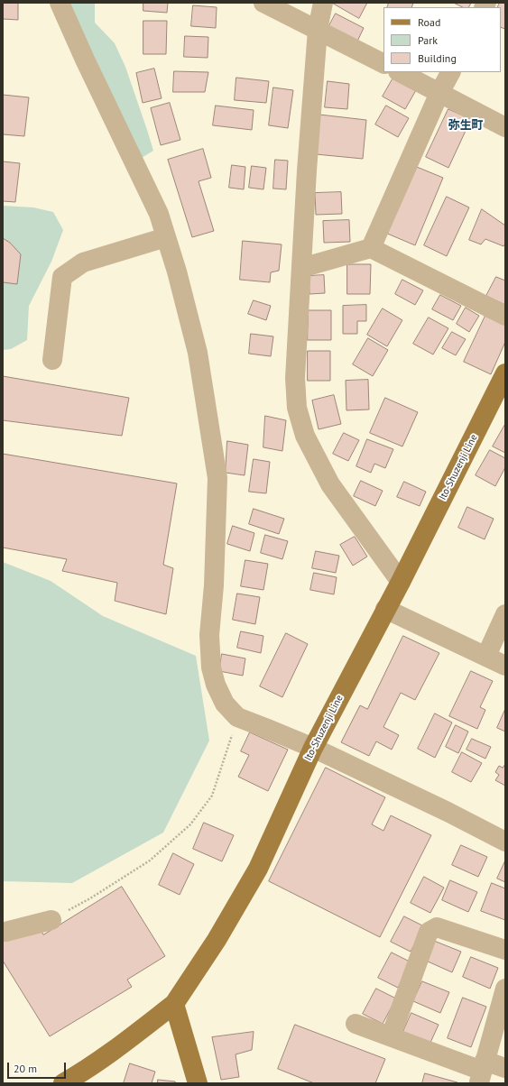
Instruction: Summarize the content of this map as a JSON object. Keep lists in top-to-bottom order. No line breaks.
{"streets":{"main road":["Ito-Shuzenji Line"]},"districts":["弥生町"],"legend":["Road","Park","Building"],"scale_bar":"20 m"}
